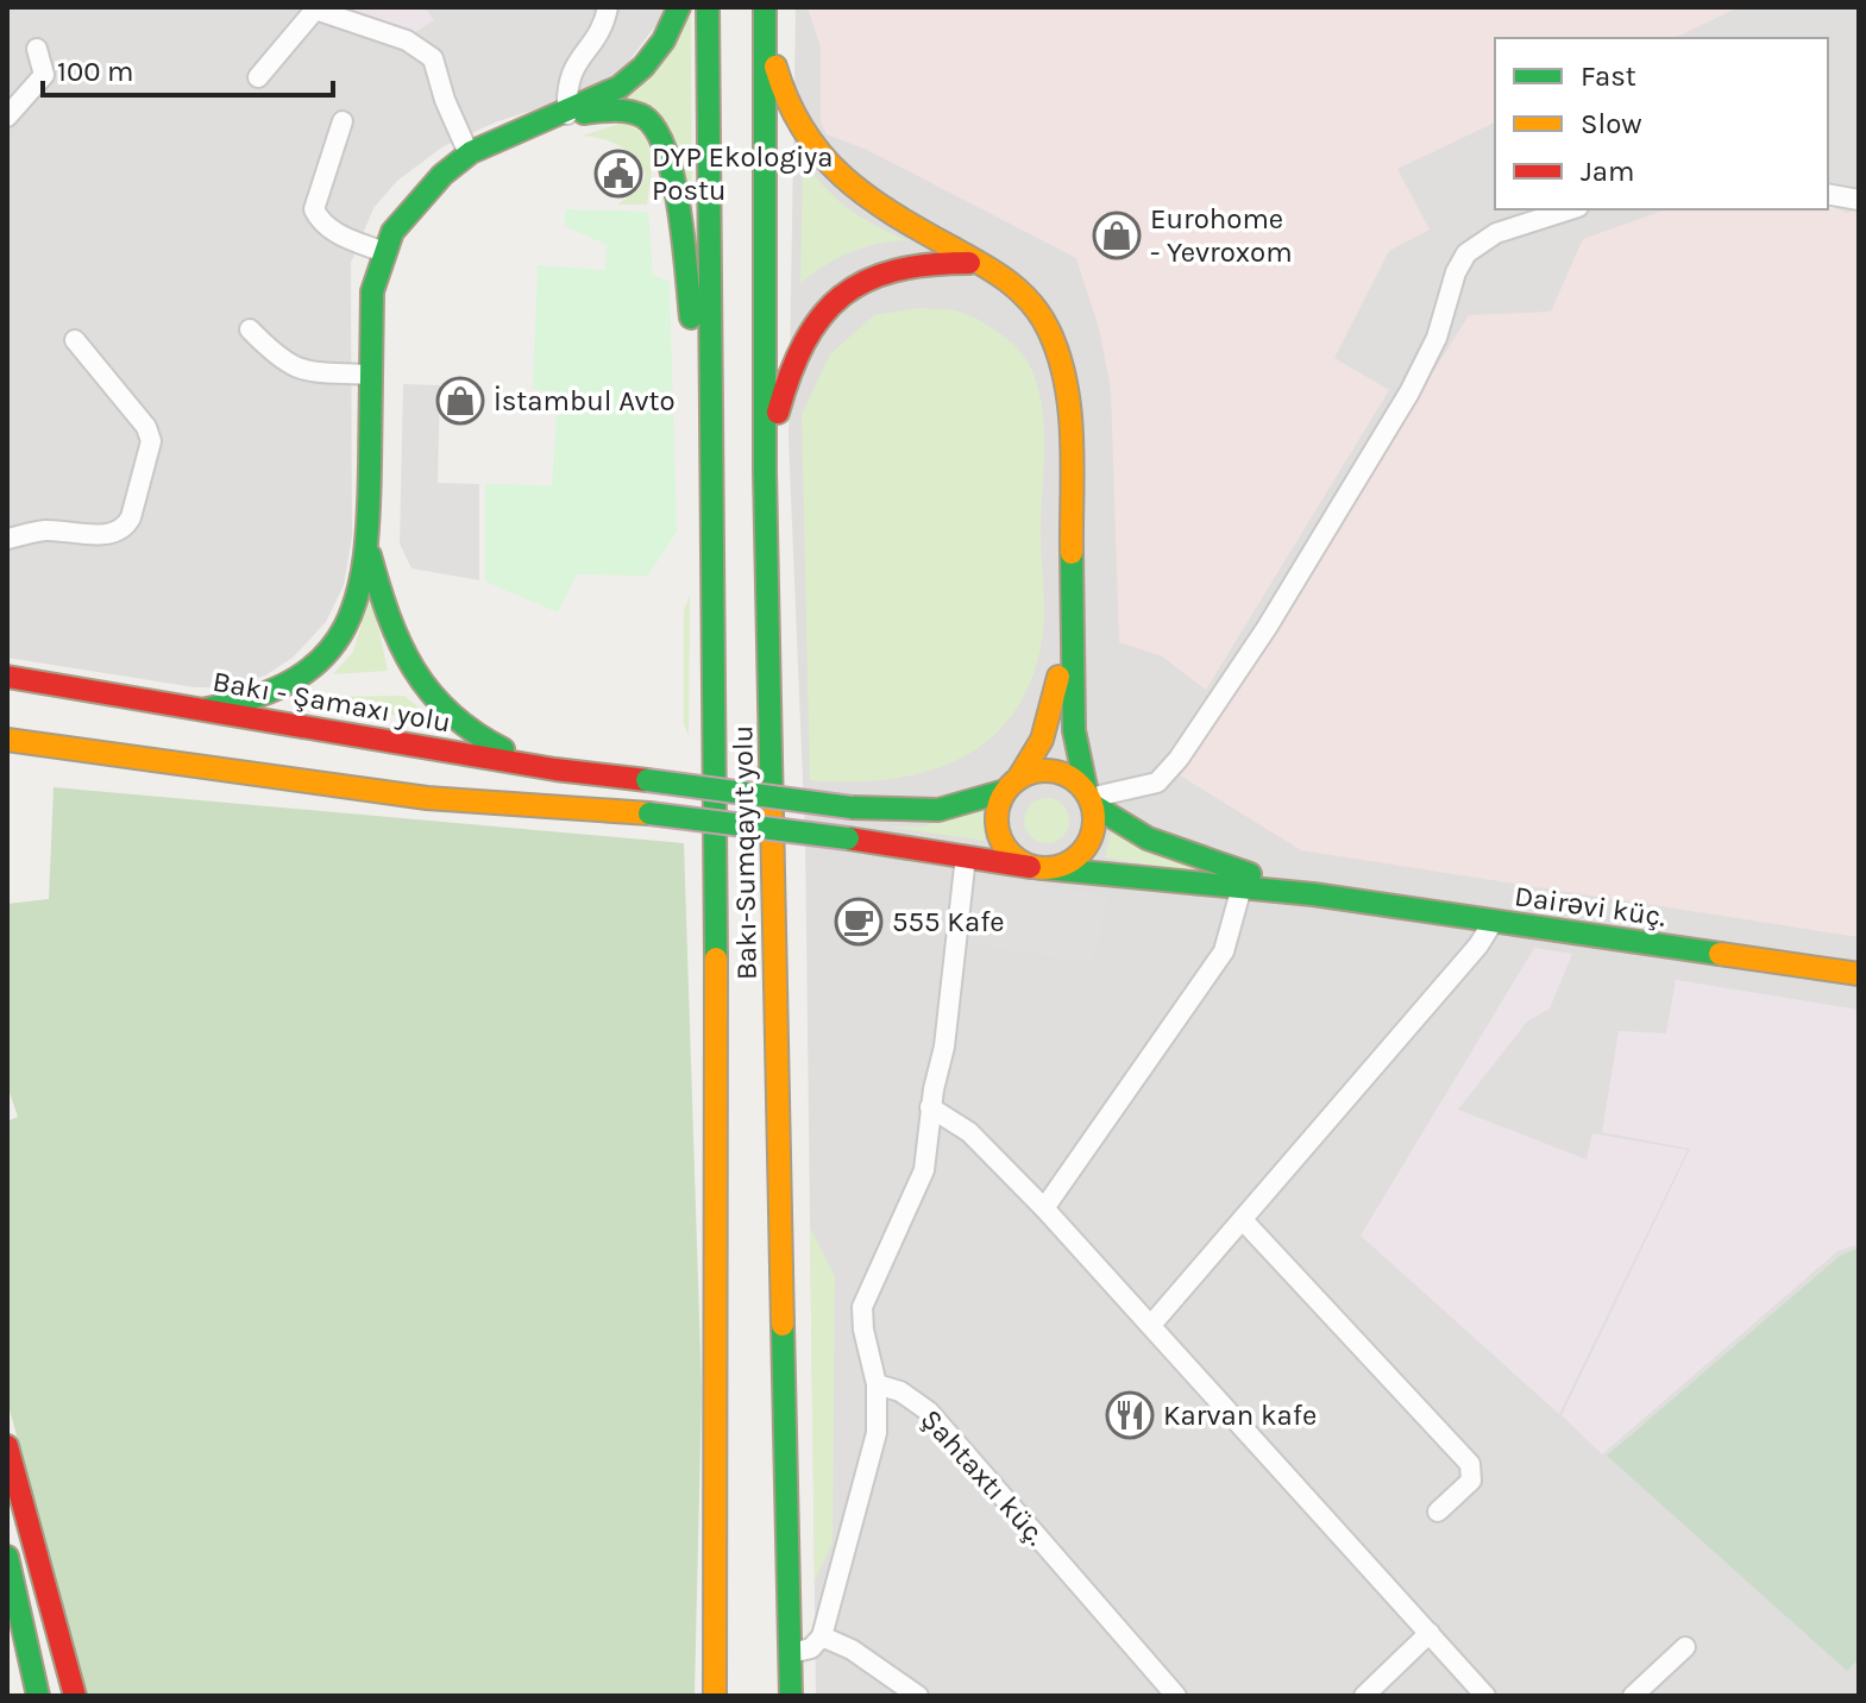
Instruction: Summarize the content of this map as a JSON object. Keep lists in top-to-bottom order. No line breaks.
{"streets":{"main road":["Bakı - Şamaxı yolu","Bakı-Sumqayıt yolu","Dairəvi küç."],"street":["Şahtaxtı küç."]},"crossings":[["Bakı - Şamaxı yolu","Dairəvi küç."]],"places":{"public building":["DYP Ekologiya Postu"],"shop":["Eurohome - Yevroxom","İstambul Avto"],"cafe":["555 Kafe"],"restaurant":["Karvan kafe"]},"legend":["Fast","Slow","Jam"],"scale_bar":"100 m"}
